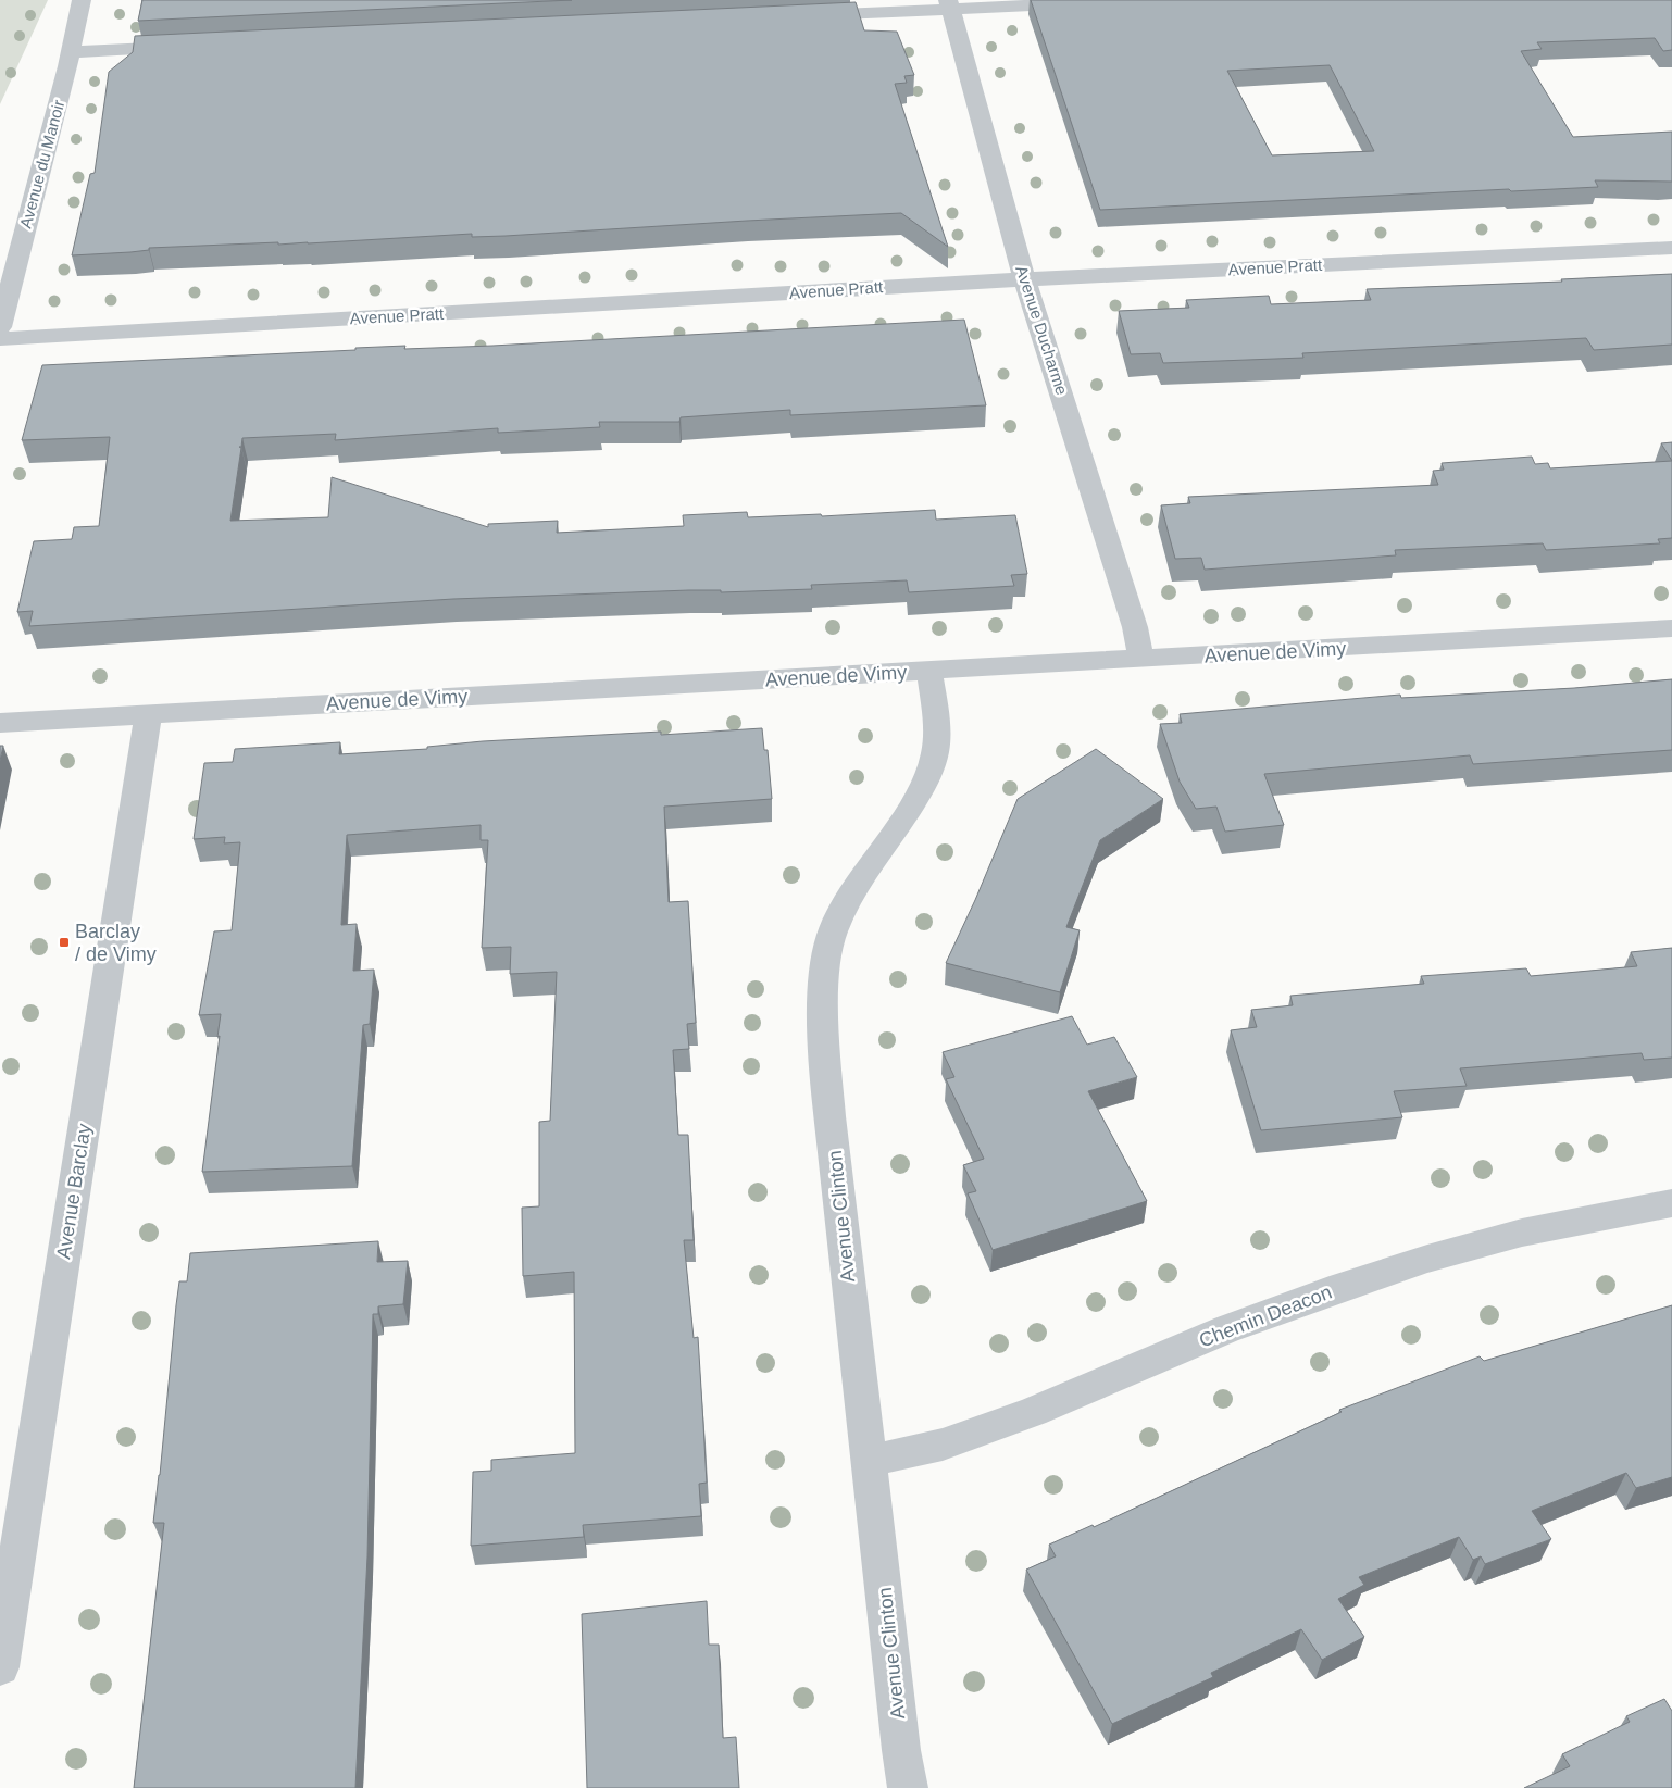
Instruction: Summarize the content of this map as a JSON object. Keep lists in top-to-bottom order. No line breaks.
{"streets":{"street":["Avenue du Manoir","Avenue Pratt","Avenue Ducharme","Avenue de Vimy","Avenue Barclay","Avenue Clinton","Chemin Deacon"]},"crossings":[["Avenue Pratt","Avenue Ducharme"],["Avenue Ducharme","Avenue de Vimy"],["Avenue de Vimy","Avenue Barclay"],["Avenue de Vimy","Avenue Clinton"],["Avenue Clinton","Chemin Deacon"]],"places":{"transit":["Barclay / de Vimy"]}}
